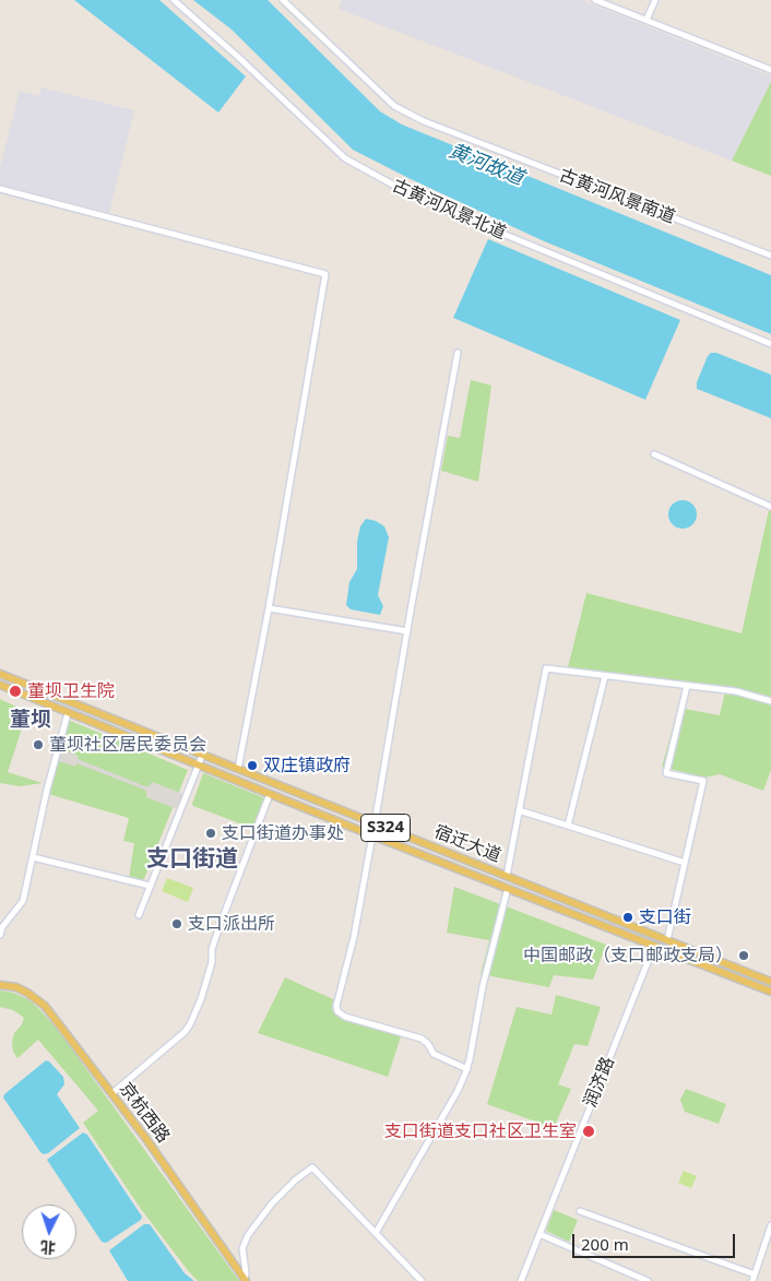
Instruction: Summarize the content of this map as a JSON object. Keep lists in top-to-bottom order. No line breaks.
{"streets":{"main road":["S324","宿迁大道","京杭西路"],"street":["古黄河风景南道","古黄河风景北道","润济路"]},"crossings":[["宿迁大道","润济路"]],"districts":["董坝","支口街道"],"water":["黄河故道"],"places":["董坝卫生院","董坝社区居民委员会","双庄镇政府","支口街道办事处","支口街","支口派出所","中国邮政（支口邮政支局）","支口街道支口社区卫生室"],"scale_bar":"200 m","north":"bottom"}
